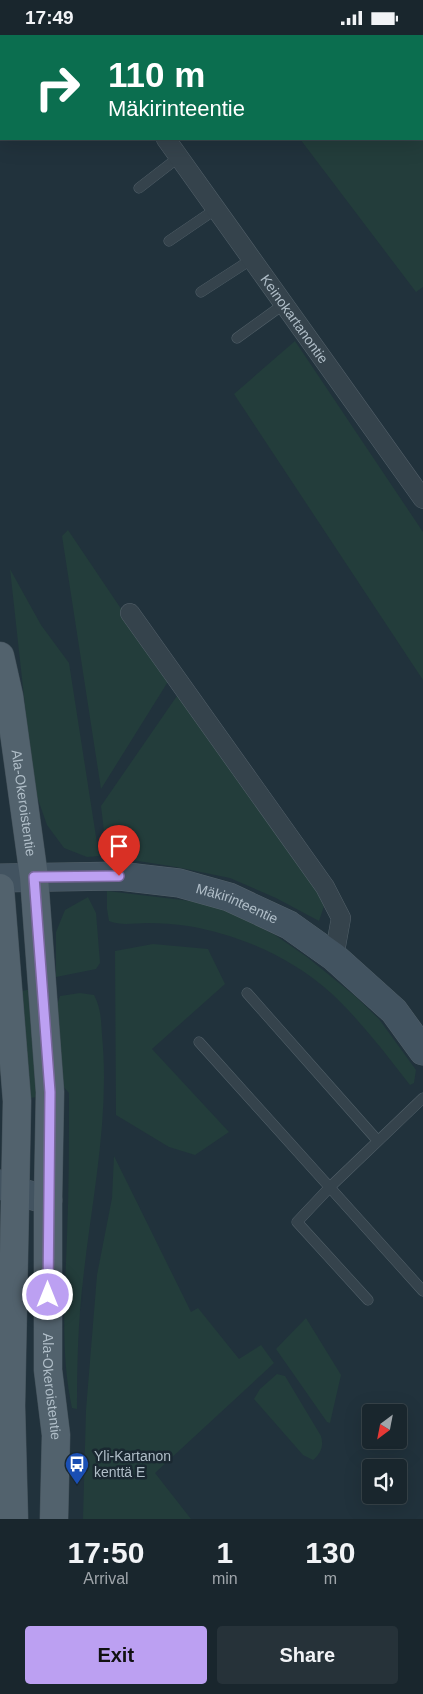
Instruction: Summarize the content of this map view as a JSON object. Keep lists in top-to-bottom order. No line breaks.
{"streets":{"main road":["Ala-Okeroistentie"],"street":["Keinokartanontie","Mäkirinteentie"]},"crossings":[["Ala-Okeroistentie","Mäkirinteentie"]],"places":{"bus stop":["Yli-Kartanon kenttä E"]},"north":"bottom left","page":{"status":"17:49","turn":["110 m","Mäkirinteentie"],"eta":["17:50","Arrival","1","min","130","m"],"buttons":["Exit","Share"]}}
